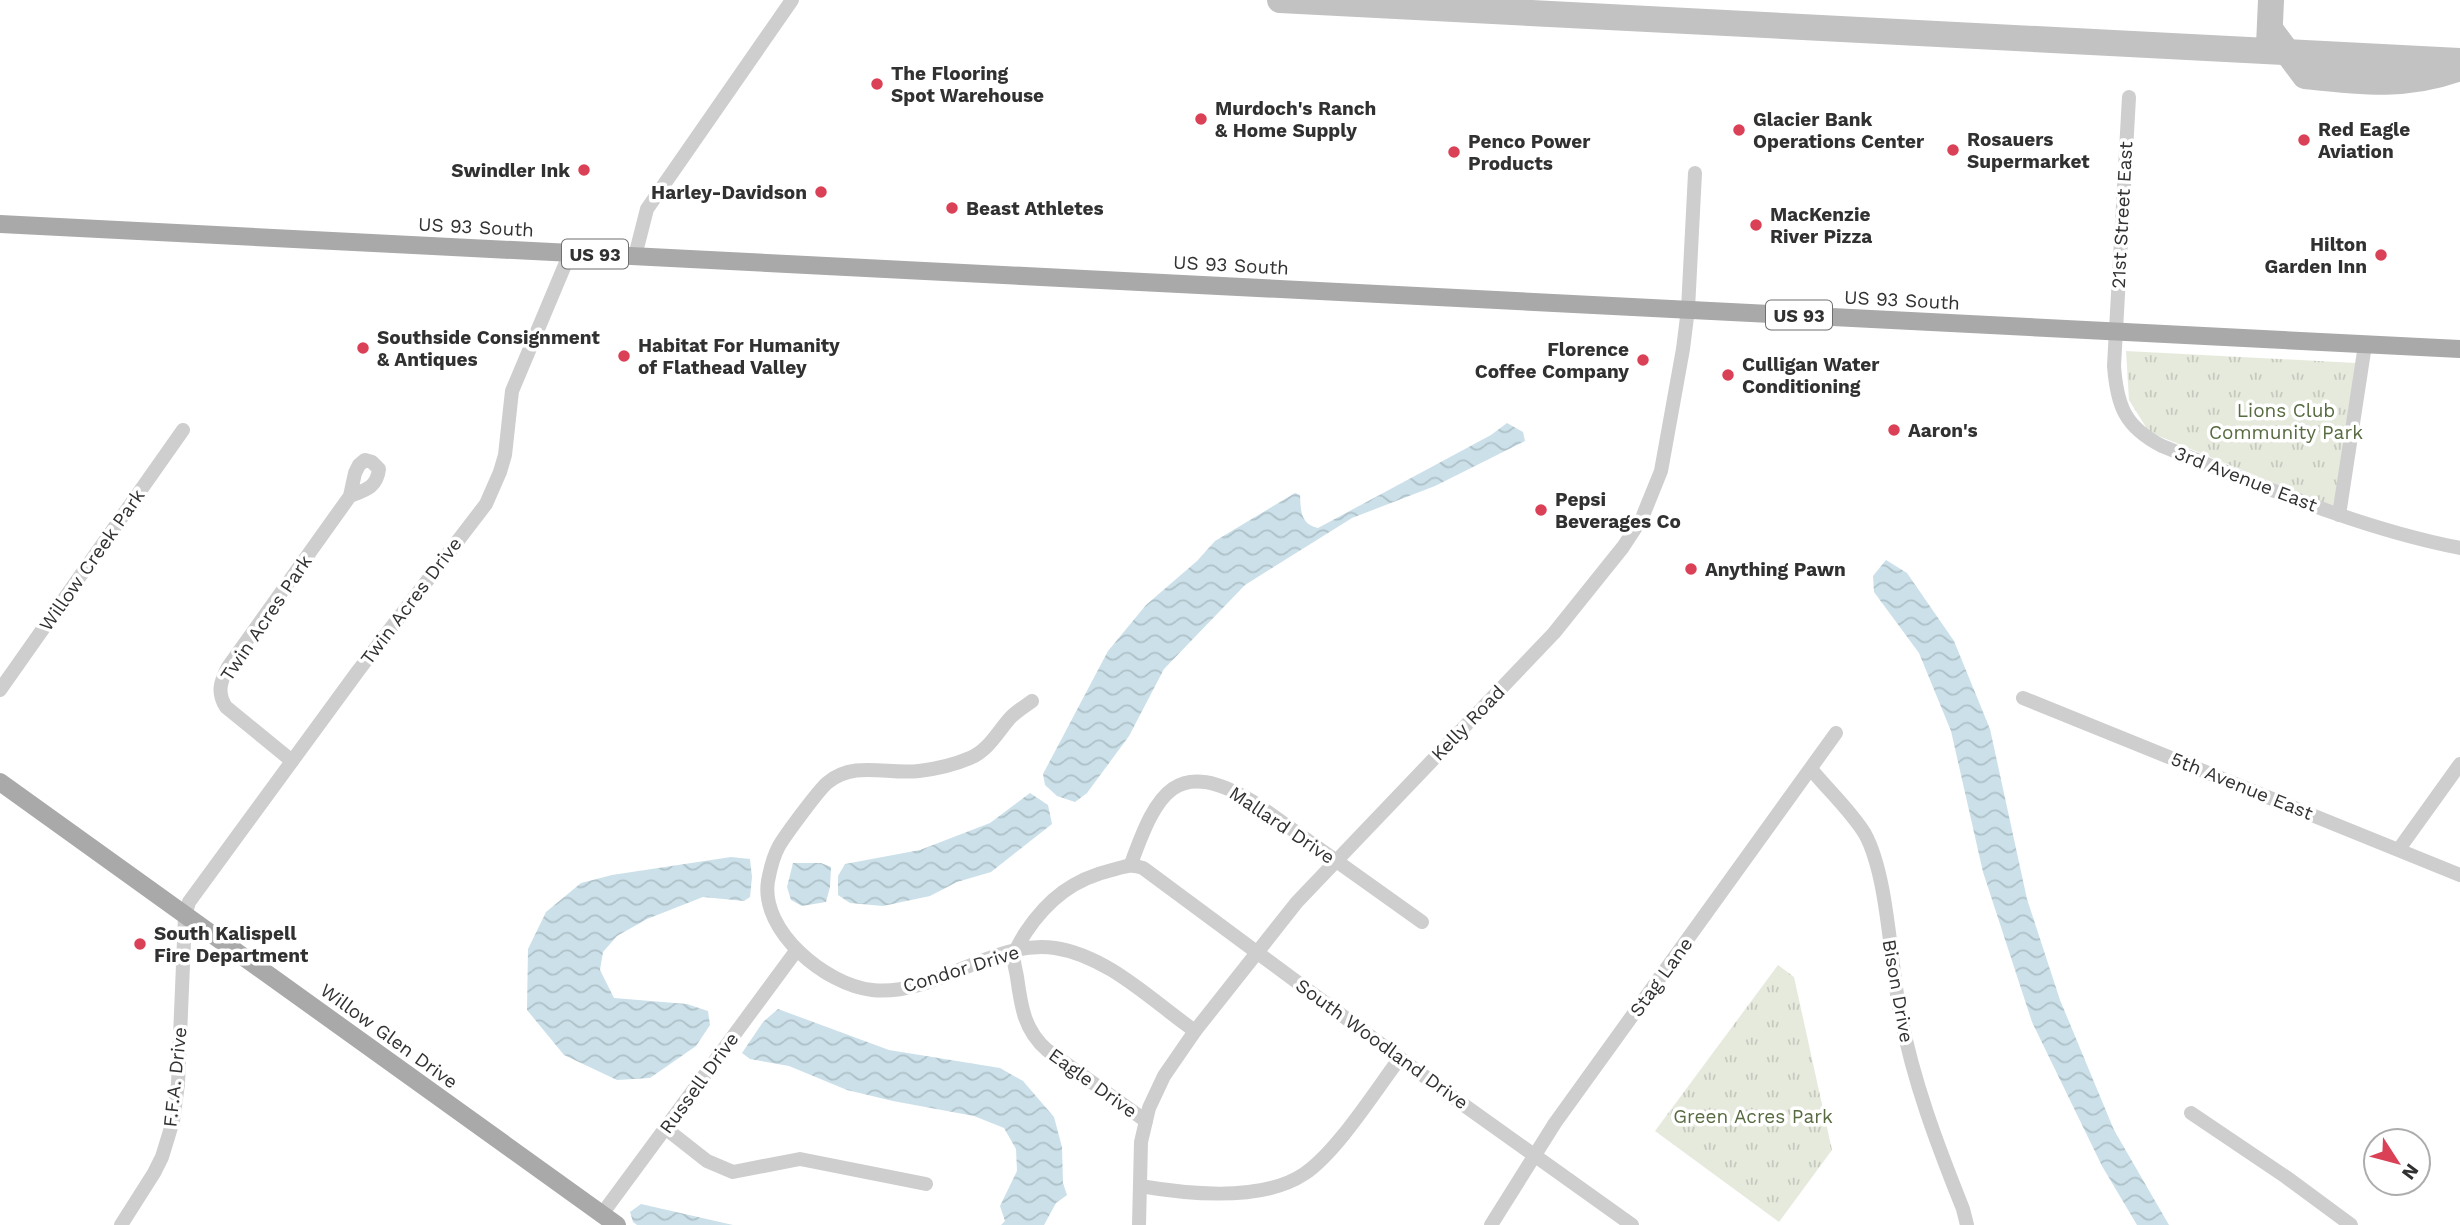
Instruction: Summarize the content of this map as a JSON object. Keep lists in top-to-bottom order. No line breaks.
{"streets":{"main road":["US 93 South","US 93","Willow Glen Drive"],"street":["21st Street East","3rd Avenue East","Willow Creek Park","Twin Acres Drive","Twin Acres Park","Kelly Road","5th Avenue East","Mallard Drive","Condor Drive","Stag Lane","Bison Drive","South Woodland Drive","F.F.A. Drive","Russell Drive","Eagle Drive"]},"crossings":[["21st Street East","US 93 South"],["21st Street East","3rd Avenue East"],["US 93 South","3rd Avenue East"],["US 93 South","Twin Acres Drive"],["US 93 South","Kelly Road"],["Twin Acres Drive","Twin Acres Park"],["Twin Acres Drive","Willow Glen Drive"],["Twin Acres Drive","F.F.A. Drive"],["Kelly Road","Mallard Drive"],["Kelly Road","Condor Drive"],["Kelly Road","South Woodland Drive"],["Kelly Road","Eagle Drive"],["Mallard Drive","South Woodland Drive"],["Mallard Drive","Eagle Drive"],["Condor Drive","Russell Drive"],["Condor Drive","Eagle Drive"],["Stag Lane","Bison Drive"],["Stag Lane","South Woodland Drive"],["Willow Glen Drive","F.F.A. Drive"],["Willow Glen Drive","Russell Drive"],["South Woodland Drive","Eagle Drive"]],"parks":["Lions Club Community Park","Green Acres Park"],"places":["The Flooring Spot Warehouse","Murdoch's Ranch & Home Supply","Glacier Bank Operations Center","Red Eagle Aviation","Rosauers Supermarket","Penco Power Products","Swindler Ink","Harley-Davidson","Beast Athletes","MacKenzie River Pizza","Hilton Garden Inn","Southside Consignment & Antiques","Habitat For Humanity of Flathead Valley","Florence Coffee Company","Culligan Water Conditioning","Aaron's","Pepsi Beverages Co","Anything Pawn","South Kalispell Fire Department"],"north":"bottom right"}
